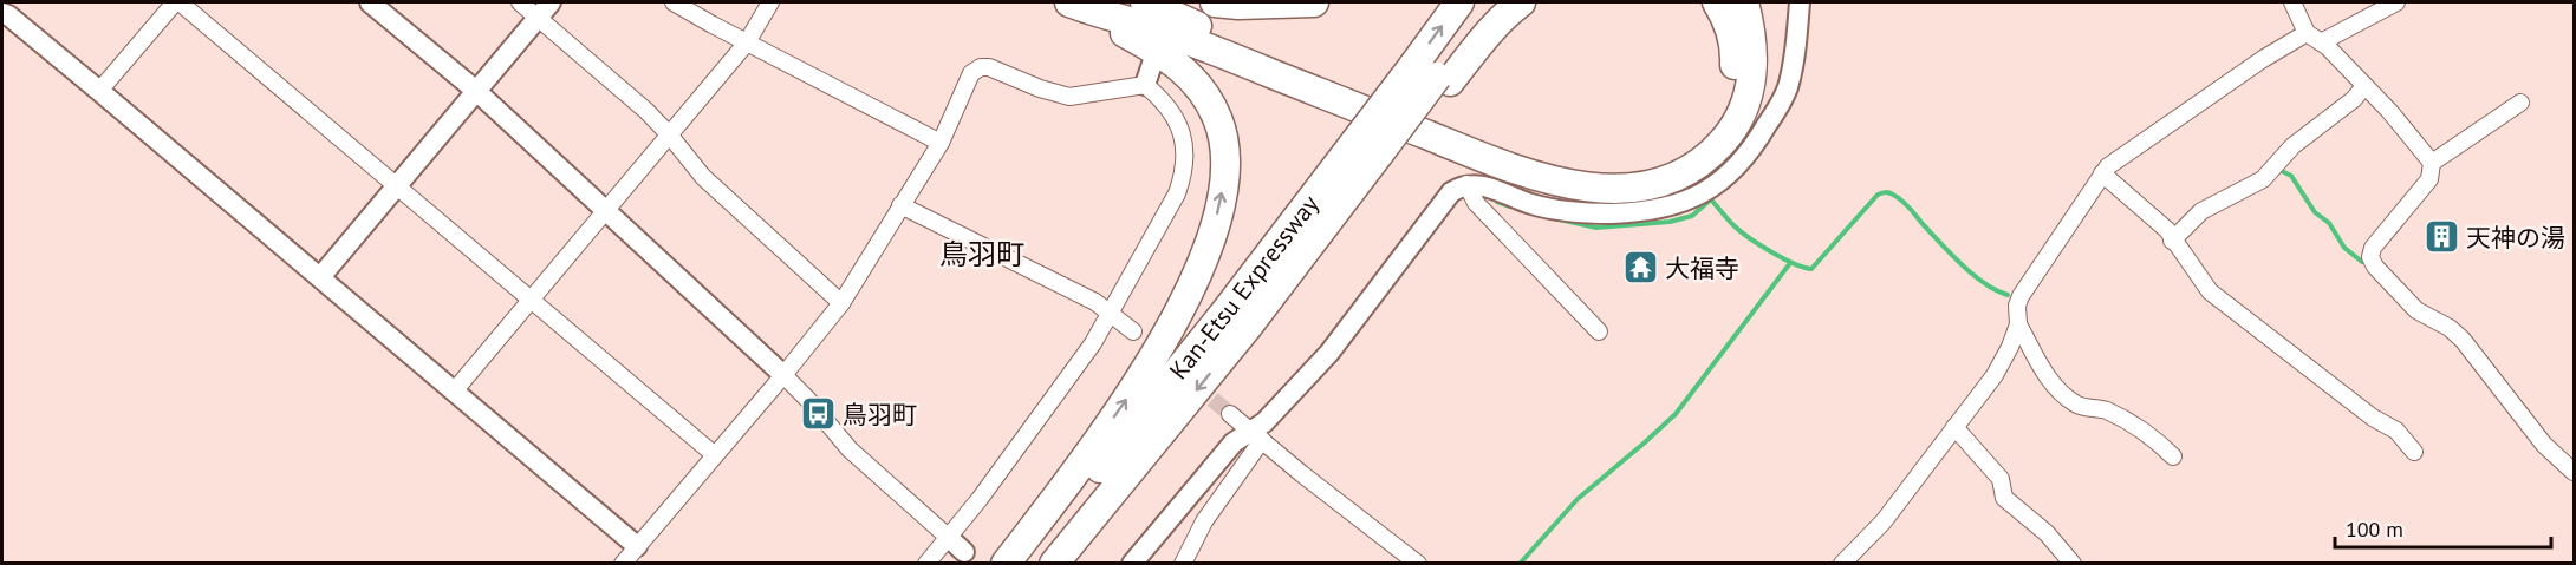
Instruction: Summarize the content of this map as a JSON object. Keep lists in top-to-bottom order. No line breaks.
{"streets":{"highway":["Kan-Etsu Expressway"]},"districts":["鳥羽町"],"places":{"building":["天神の湯"],"temple":["大福寺"],"bus stop":["鳥羽町"]},"scale_bar":"100 m"}
